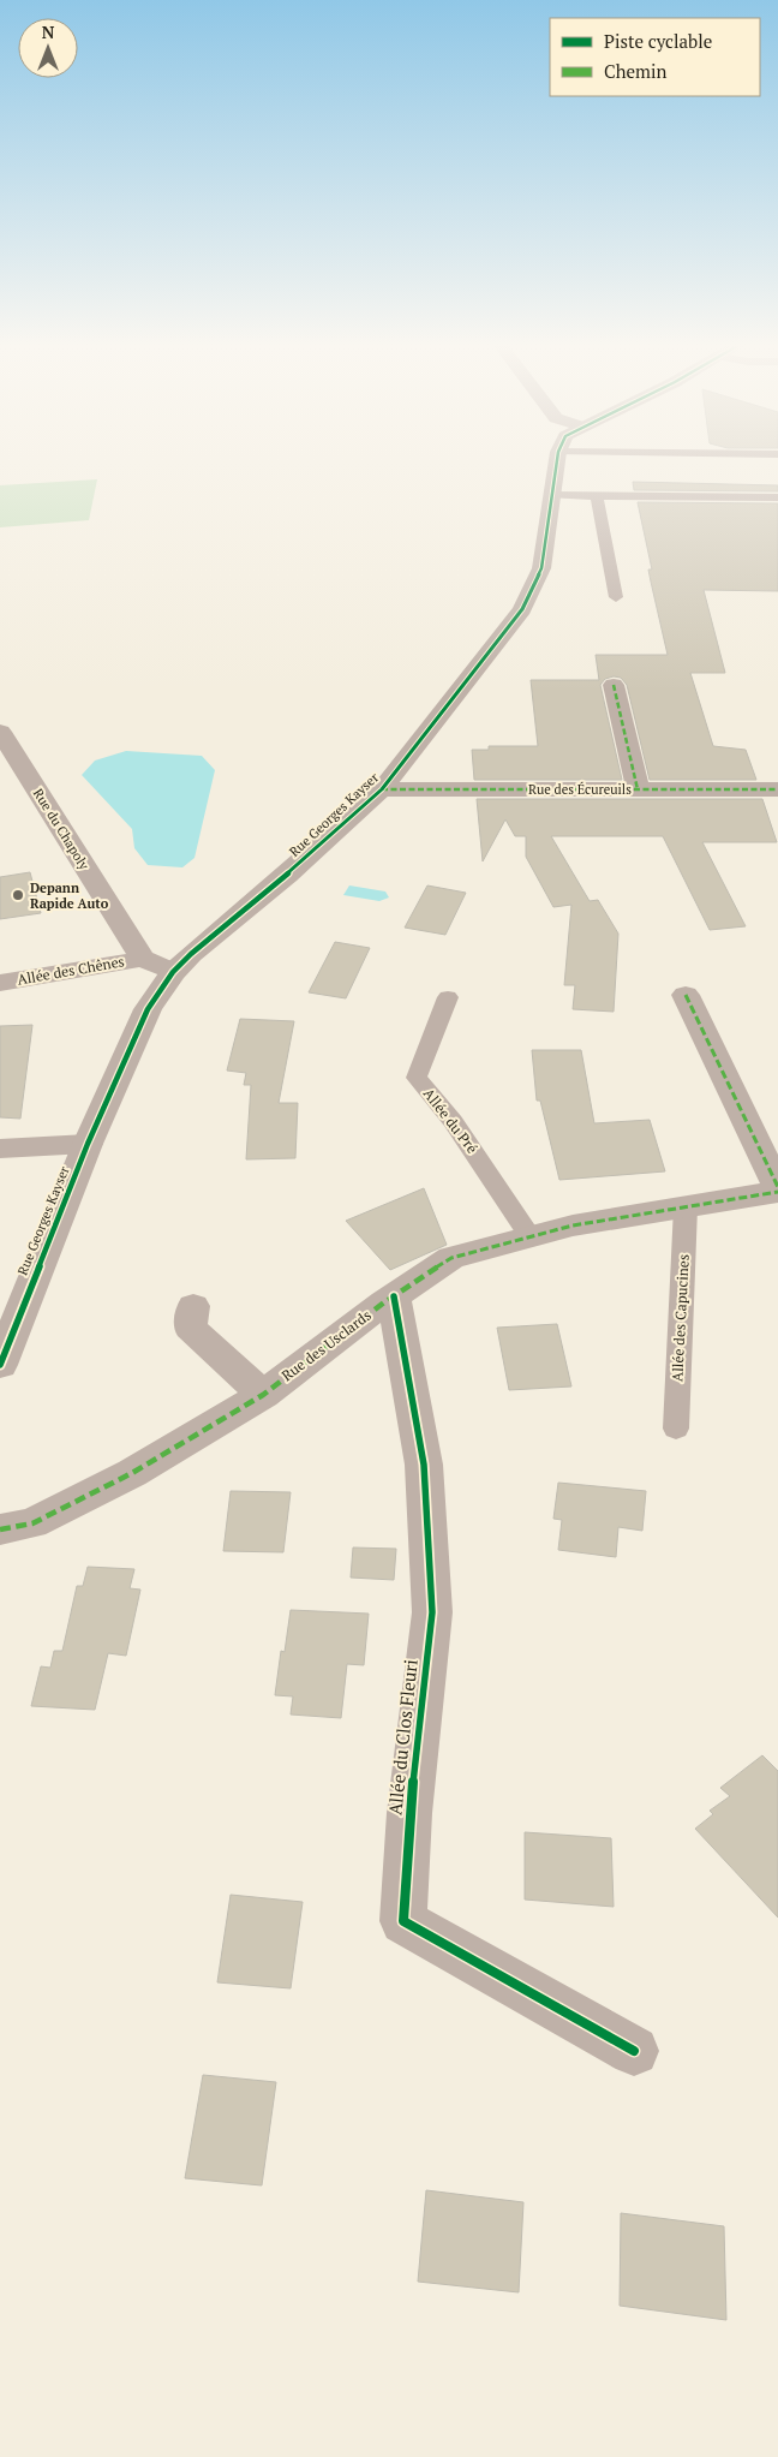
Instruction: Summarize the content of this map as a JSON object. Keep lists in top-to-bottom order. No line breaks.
{"streets":{"street":["Rue des Écureuils","Rue Georges Kayser","Rue du Chapoly","Allée des Chênes","Rue des Usclards","Allée du Clos Fleuri"],"lane":["Allée du Pré","Allée des Capucines"]},"crossings":[["Rue des Écureuils","Rue Georges Kayser"],["Rue du Chapoly","Allée des Chênes"],["Allée du Pré","Rue des Usclards"],["Allée des Capucines","Rue des Usclards"],["Rue des Usclards","Allée du Clos Fleuri"]],"places":["Depann Rapide Auto"],"legend":["Piste cyclable","Chemin"],"north":"top"}
